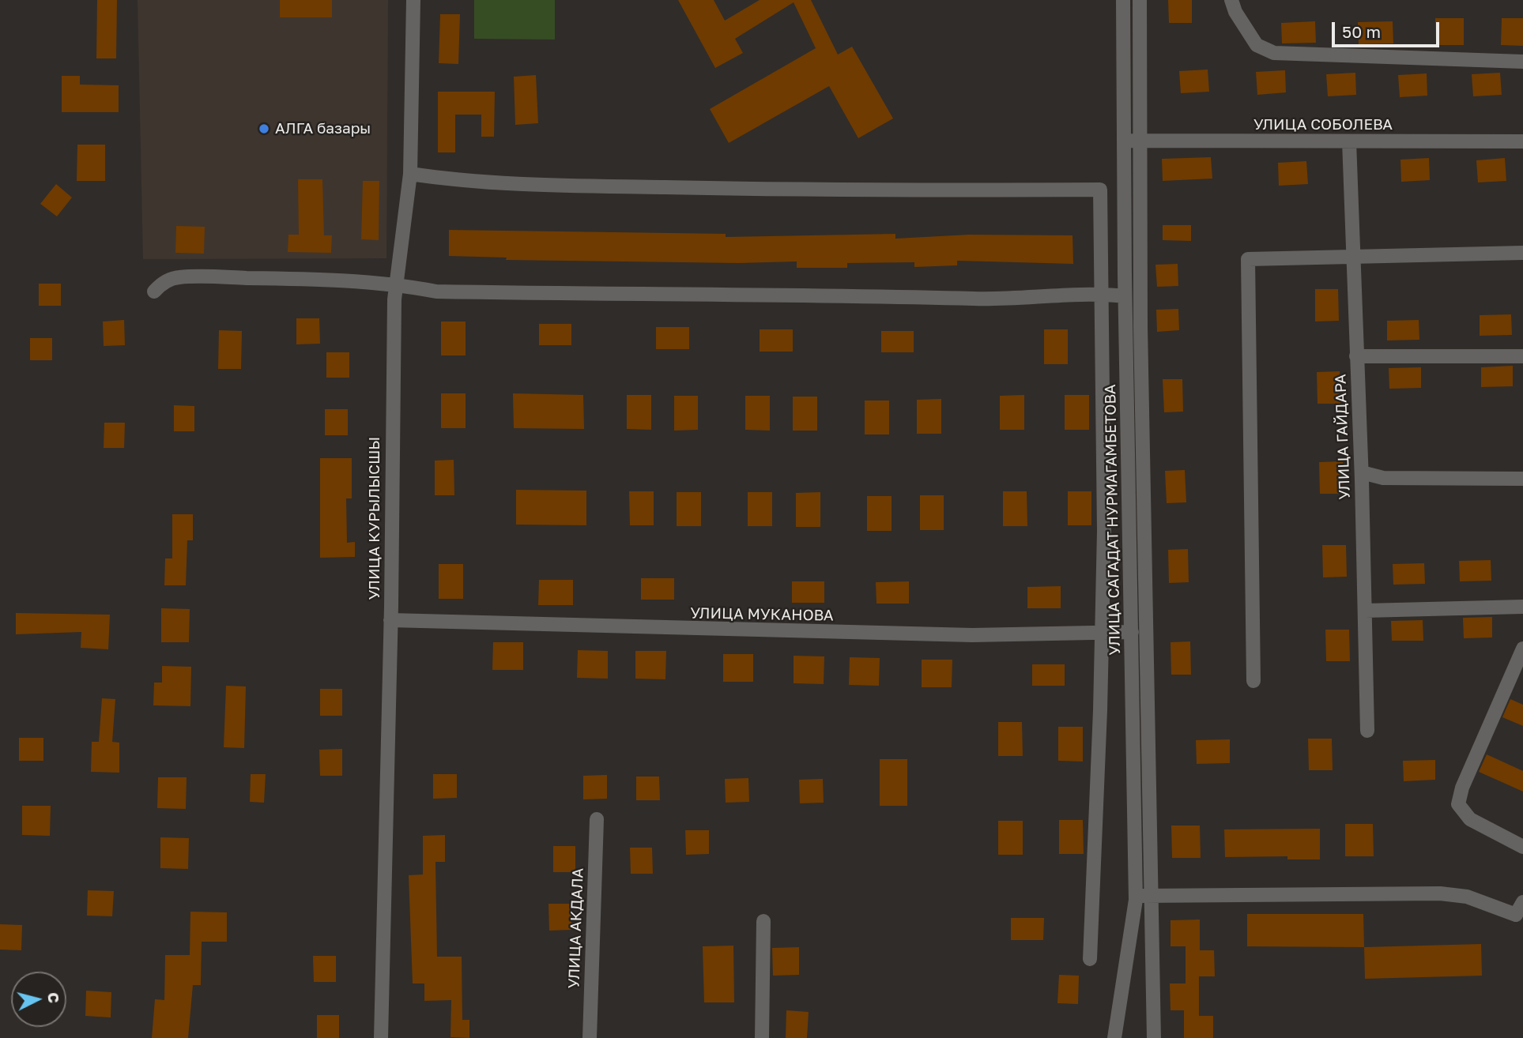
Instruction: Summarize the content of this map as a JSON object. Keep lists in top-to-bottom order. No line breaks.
{"streets":{"street":["УЛИЦА СОБОЛЕВА","УЛИЦА ГАЙДАРА","УЛИЦА КУРЫЛЫСШЫ","УЛИЦА САГАДАТ НУРМАГАМБЕТОВА","УЛИЦА МУКАНОВА","УЛИЦА АКДАЛА"]},"crossings":[["УЛИЦА СОБОЛЕВА","УЛИЦА ГАЙДАРА"],["УЛИЦА СОБОЛЕВА","УЛИЦА САГАДАТ НУРМАГАМБЕТОВА"],["УЛИЦА КУРЫЛЫСШЫ","УЛИЦА МУКАНОВА"],["УЛИЦА САГАДАТ НУРМАГАМБЕТОВА","УЛИЦА МУКАНОВА"]],"places":["АЛГА базары"],"scale_bar":"50 m","north":"right"}
